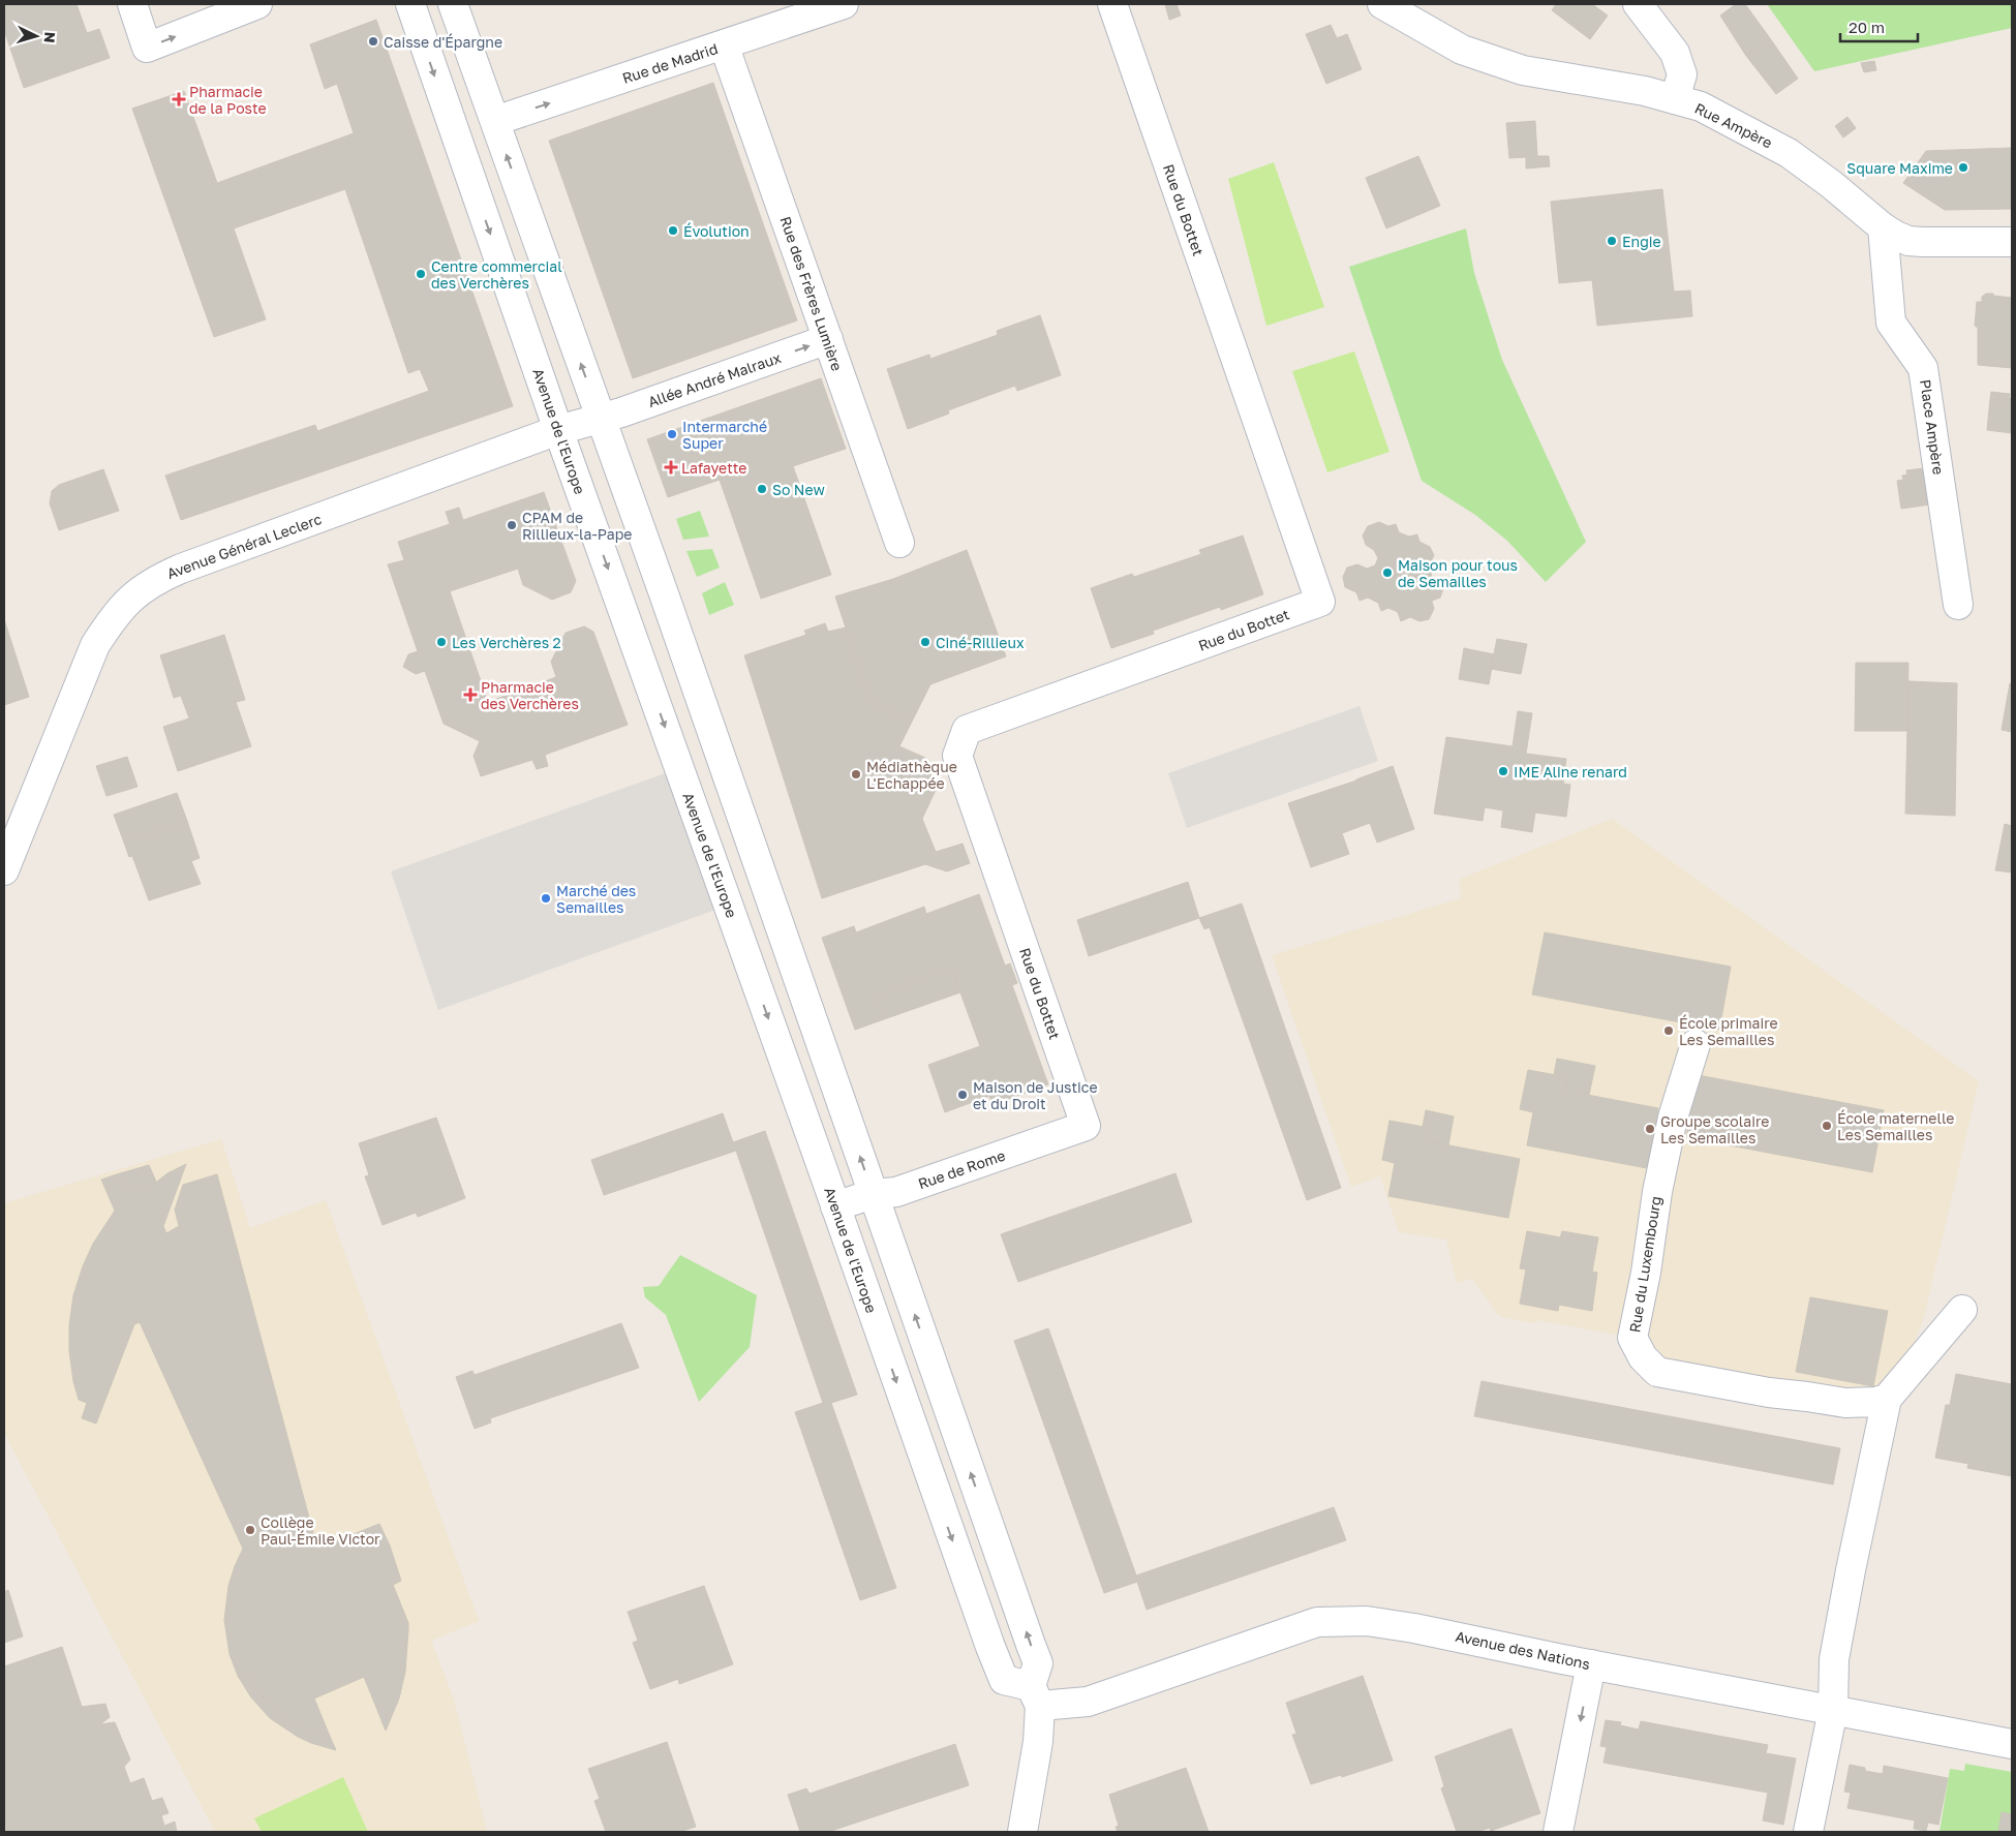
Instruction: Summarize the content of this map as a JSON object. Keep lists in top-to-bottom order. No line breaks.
{"streets":{"street":["Rue de Madrid","Rue Ampère","Rue du Bottet","Rue des Frères Lumière","Allée André Malraux","Place Ampère","Avenue de l'Europe","Avenue Général Leclerc","Rue de Rome","Rue du Luxembourg","Avenue des Nations"]},"crossings":[["Rue de Madrid","Rue des Frères Lumière"],["Rue Ampère","Place Ampère"],["Rue du Bottet","Rue de Rome"],["Rue des Frères Lumière","Allée André Malraux"],["Allée André Malraux","Avenue de l'Europe"],["Allée André Malraux","Avenue Général Leclerc"],["Avenue de l'Europe","Avenue Général Leclerc"],["Avenue de l'Europe","Rue de Rome"],["Avenue de l'Europe","Avenue des Nations"]],"one_way":["Rue de Madrid","Allée André Malraux"],"places":{"other":["Caisse d'Épargne","Square Maxime","Évolution","Engie","Centre commercial des Verchères","Intermarché Super","So New","CPAM de Rillieux-la-Pape","Maison pour tous de Semailles","Les Verchères 2","Ciné-Rillieux","IME Aline renard","Médiathèque L'Echappée","Marché des Semailles","École primaire Les Semailles","Maison de Justice et du Droit","École maternelle Les Semailles","Groupe scolaire Les Semailles","Collège Paul-Émile Victor"],"health":["Pharmacie de la Poste","Lafayette","Pharmacie des Verchères"]},"scale_bar":"20 m","north":"right"}
